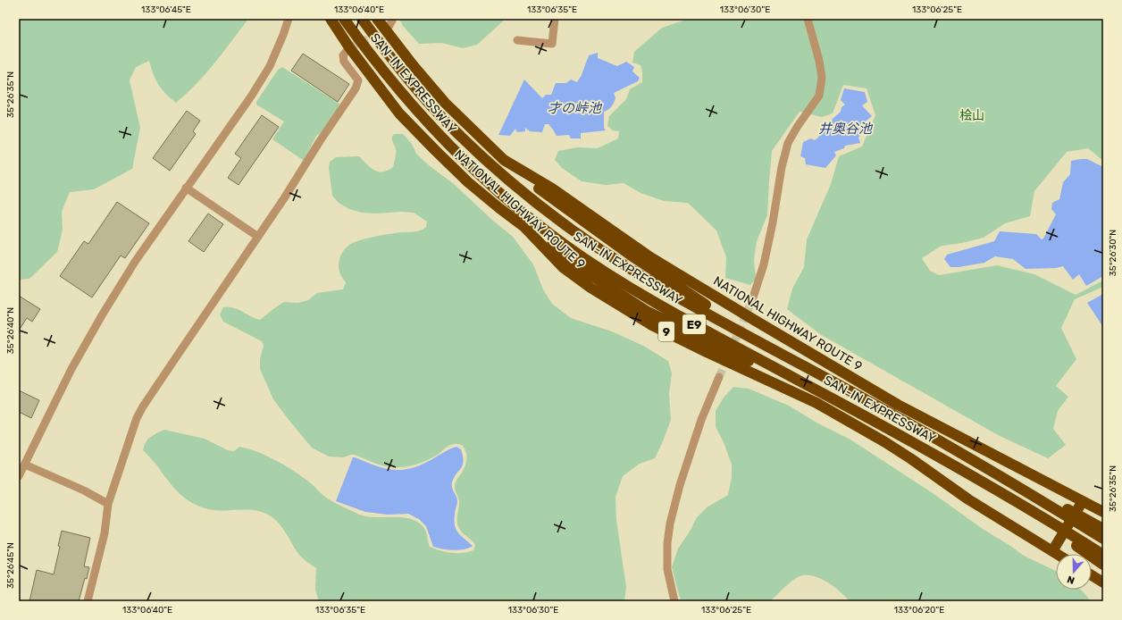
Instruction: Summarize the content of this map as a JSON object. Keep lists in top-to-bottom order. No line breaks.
{"streets":{"highway":["SAN-IN EXPRESSWAY","NATIONAL HIGHWAY ROUTE 9","E9","9"]},"water":["才の峠池","井奥谷池"],"parks":["桧山"],"north":"bottom","coordinates":["133°06'45\"E","133°06'40\"E","133°06'35\"E","133°06'30\"E","133°06'25\"E","35°26'35\"N","35°26'30\"N","35°26'40\"N","35°26'45\"N","133°06'20\"E"]}
